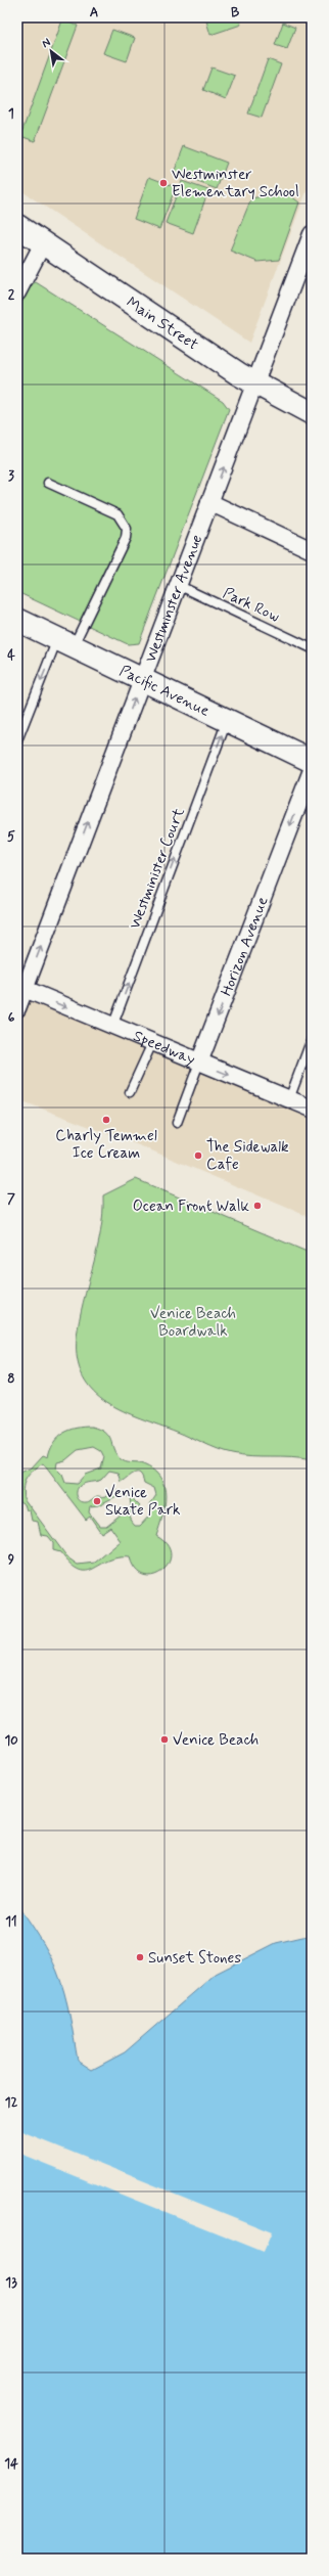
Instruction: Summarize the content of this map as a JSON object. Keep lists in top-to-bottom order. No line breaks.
{"streets":{"street":["Main Street","Westminster Avenue","Pacific Avenue","Horizon Avenue","Speedway"],"lane":["Park Row","Westminister Court"]},"crossings":[["Main Street","Westminster Avenue"],["Westminster Avenue","Park Row"],["Westminster Avenue","Pacific Avenue"],["Westminster Avenue","Speedway"],["Pacific Avenue","Westminister Court"],["Westminister Court","Speedway"],["Horizon Avenue","Speedway"]],"one_way":["Westminster Avenue","Westminister Court","Horizon Avenue","Speedway"],"parks":["Venice Beach Boardwalk"],"places":["Westminster Elementary School","Charly Temmel Ice Cream","The Sidewalk Cafe","Ocean Front Walk","Venice Skate Park","Venice Beach","Sunset Stones"],"north":"top left","grid":{"columns":["A","B"],"rows":["1","2","3","4","5","6","7","8","9","10","11","12","13","14"]}}
